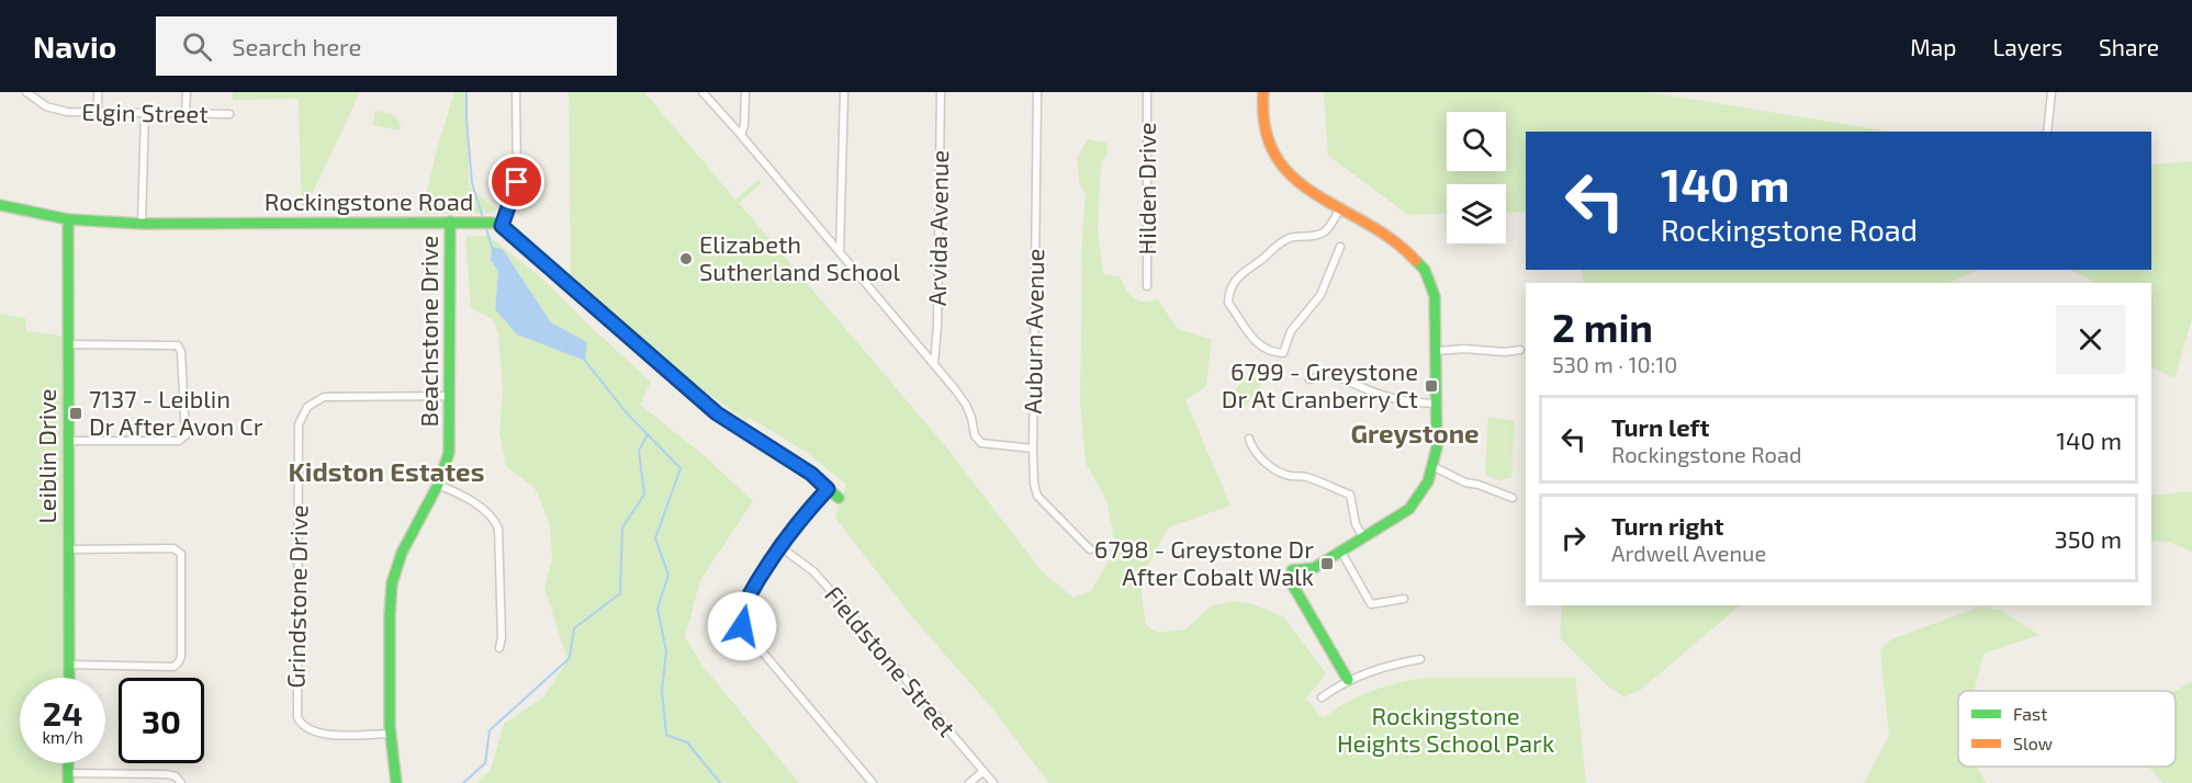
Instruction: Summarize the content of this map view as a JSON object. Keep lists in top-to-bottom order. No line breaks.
{"streets":{"street":["Elgin Street","Hilden Drive","Rockingstone Road","Arvida Avenue","Beachstone Drive","Auburn Avenue","Leiblin Drive","Grindstone Drive","Fieldstone Street"]},"crossings":[["Rockingstone Road","Beachstone Drive"],["Rockingstone Road","Leiblin Drive"],["Beachstone Drive","Grindstone Drive"]],"districts":["Greystone","Kidston Estates"],"parks":["Rockingstone Heights School Park"],"places":{"other":["Elizabeth Sutherland School"],"transit":["6799 - Greystone Dr At Cranberry Ct","7137 - Leiblin Dr After Avon Cr","6798 - Greystone Dr After Cobalt Walk"]},"legend":["Fast","Slow"],"page":{"header":"Navio","search":"Search here","nav":["Map","Layers","Share"],"turn":["140 m","Rockingstone Road"],"heading":["2 min","530 m · 10:10"],"list":[{"name":"Turn left","note":"Rockingstone Road","value":"140 m"},{"name":"Turn right","note":"Ardwell Avenue","value":"350 m"}],"speed":"24 km/h","limit":"30"}}
